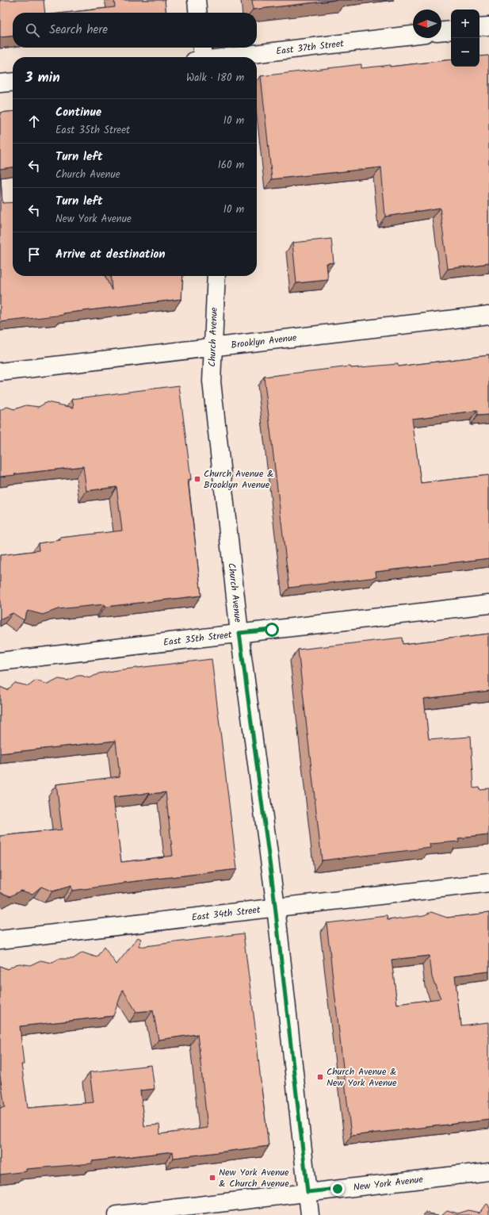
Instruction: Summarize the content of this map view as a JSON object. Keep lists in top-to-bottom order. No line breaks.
{"streets":{"street":["East 37th Street","Church Avenue","Brooklyn Avenue","East 35th Street","East 34th Street","New York Avenue"]},"crossings":[["Church Avenue","Brooklyn Avenue"],["Church Avenue","East 35th Street"],["Church Avenue","East 34th Street"],["Church Avenue","New York Avenue"]],"places":{"transit":["Church Avenue & Brooklyn Avenue","Church Avenue & New York Avenue","New York Avenue & Church Avenue"]},"north":"left","page":{"map_buttons":["+","−"],"search":"Search here","heading":["3 min","Walk · 180 m"],"list":[["Continue","East 35th Street","10 m"],["Turn left","Church Avenue","160 m"],["Turn left","New York Avenue","10 m"],"Arrive at destination"]}}
